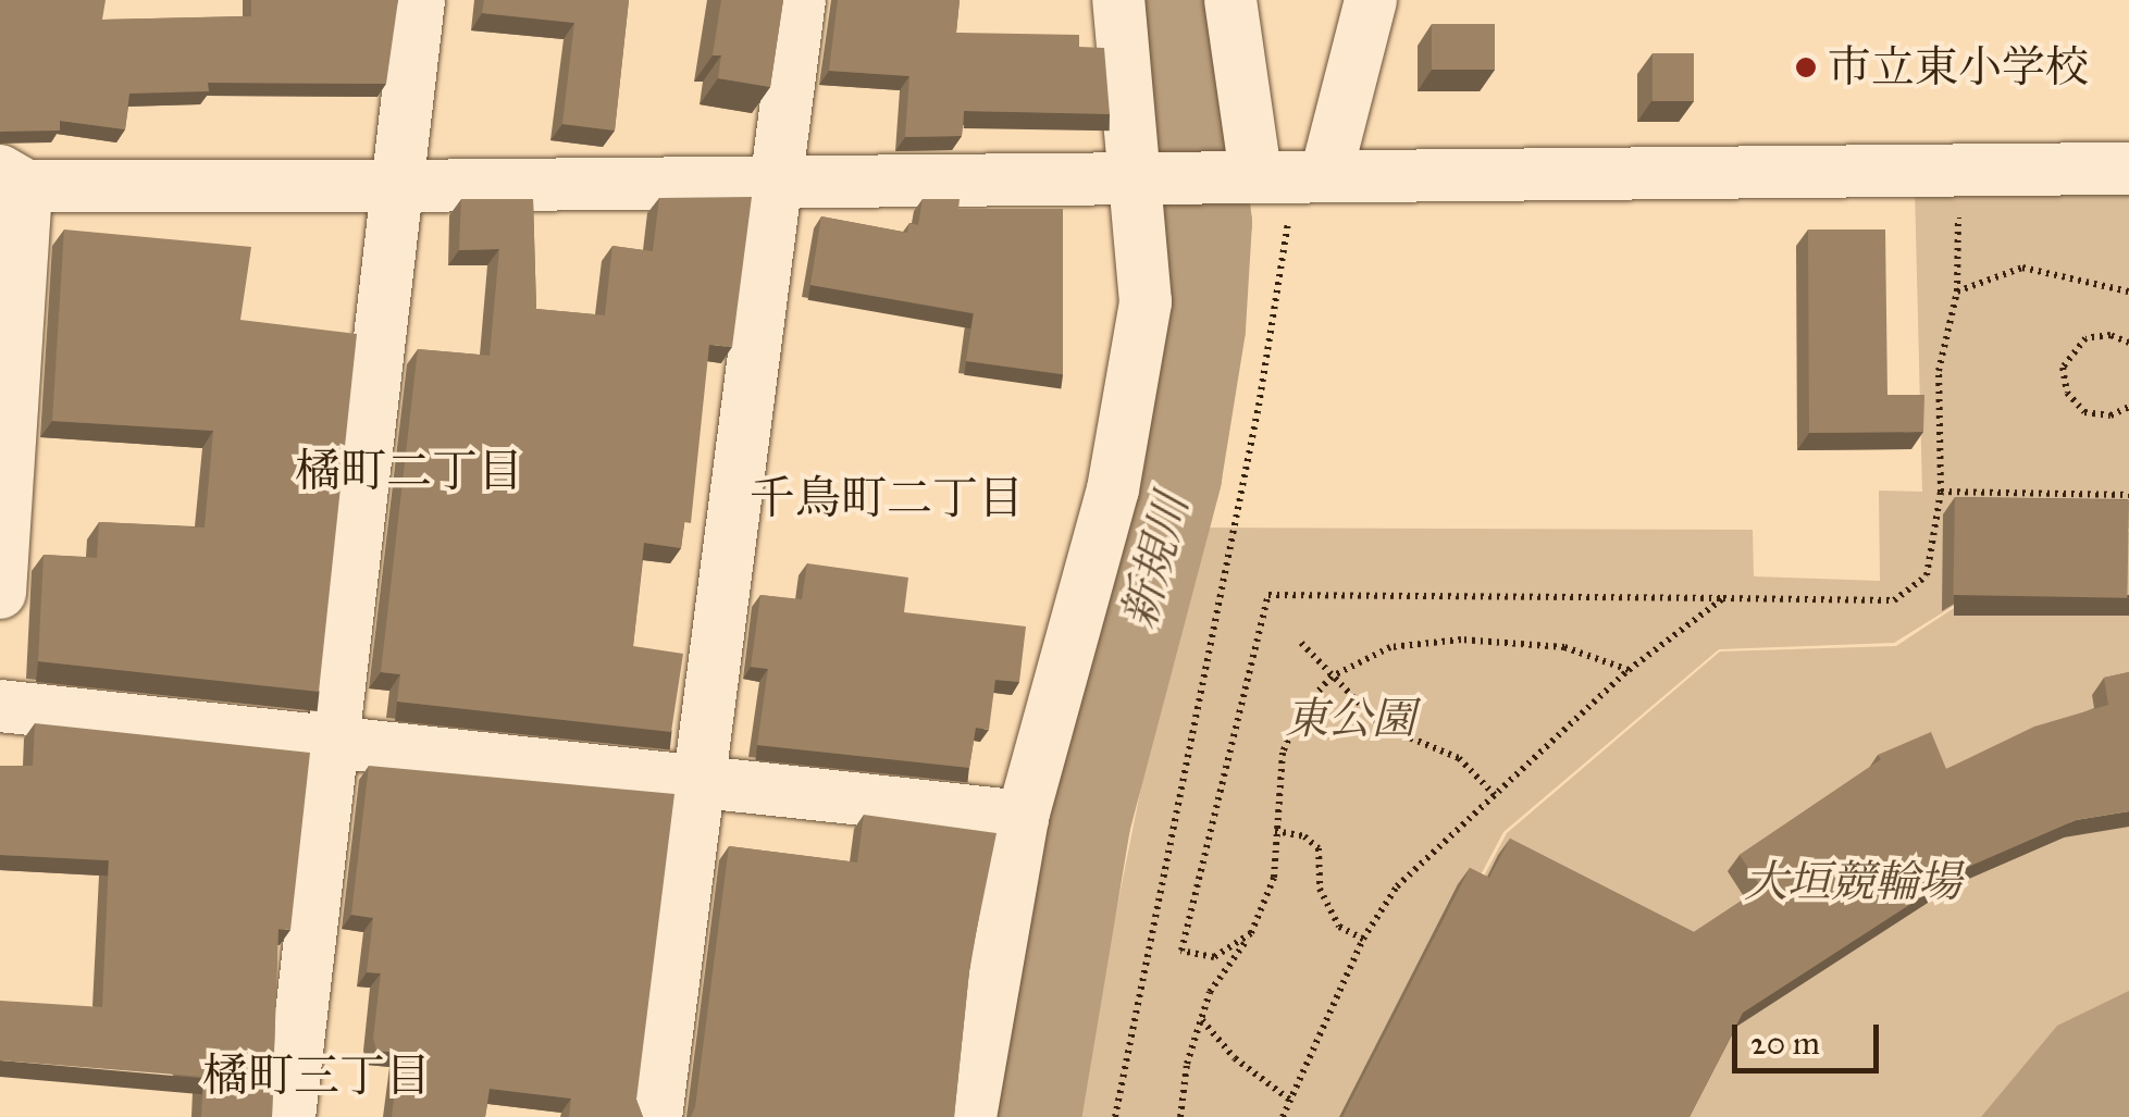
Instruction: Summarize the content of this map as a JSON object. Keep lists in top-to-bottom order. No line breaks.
{"districts":["橘町二丁目","千鳥町二丁目","橘町三丁目"],"water":["新規川"],"parks":["東公園","大垣競輪場"],"places":["市立東小学校"],"scale_bar":"20 m"}
